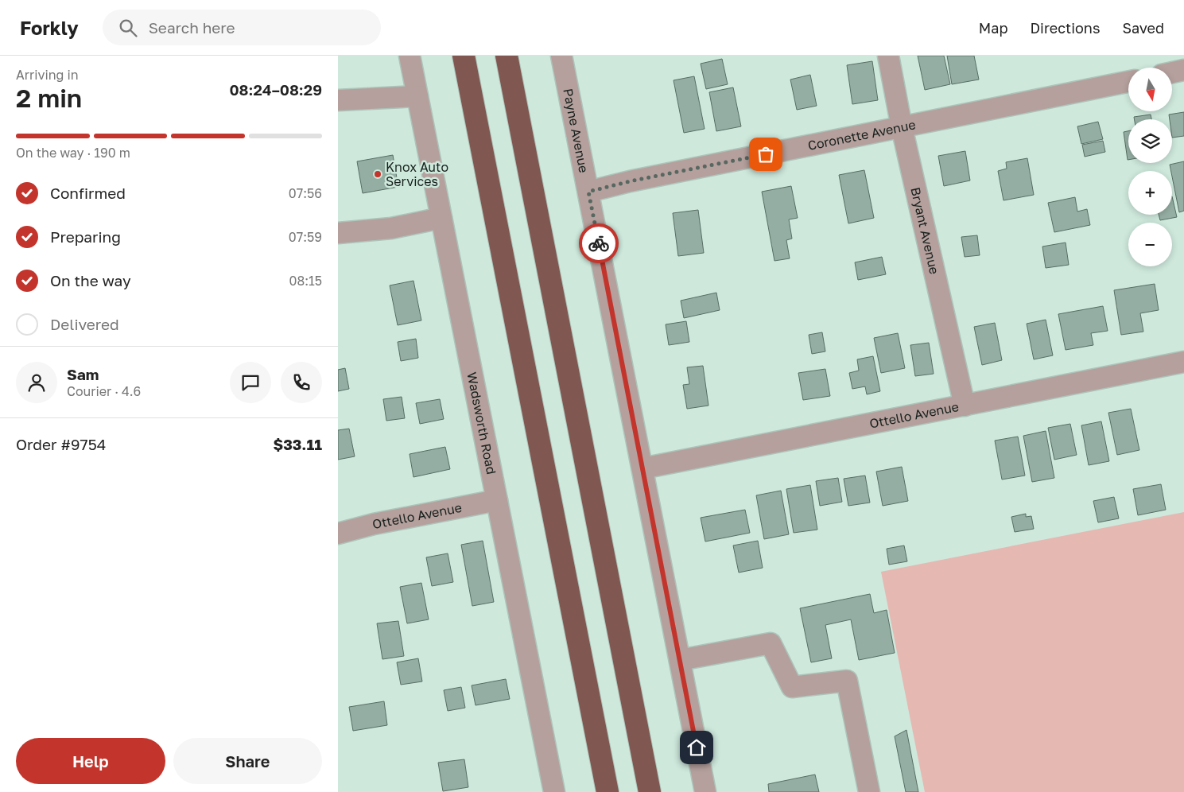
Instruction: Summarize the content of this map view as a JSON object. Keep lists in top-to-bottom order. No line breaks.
{"streets":{"street":["Payne Avenue","Coronette Avenue","Bryant Avenue","Ottello Avenue","Wadsworth Road"]},"crossings":[["Payne Avenue","Coronette Avenue"],["Payne Avenue","Ottello Avenue"],["Coronette Avenue","Bryant Avenue"],["Bryant Avenue","Ottello Avenue"],["Ottello Avenue","Wadsworth Road"]],"places":["Knox Auto Services"],"north":"bottom","page":{"header":"Forkly","search":"Search here","nav":["Map","Directions","Saved"],"heading":["2 min","Arriving in","08:24–08:29"],"panel":["Sam","Courier · 4.6","Order #9754","$33.11"],"map_buttons":["+","−"],"bar":"On the way · 190 m","list":[["Confirmed","07:56"],["Preparing","07:59"],["On the way","08:15"],"Delivered"],"buttons":["Help","Share"]}}
